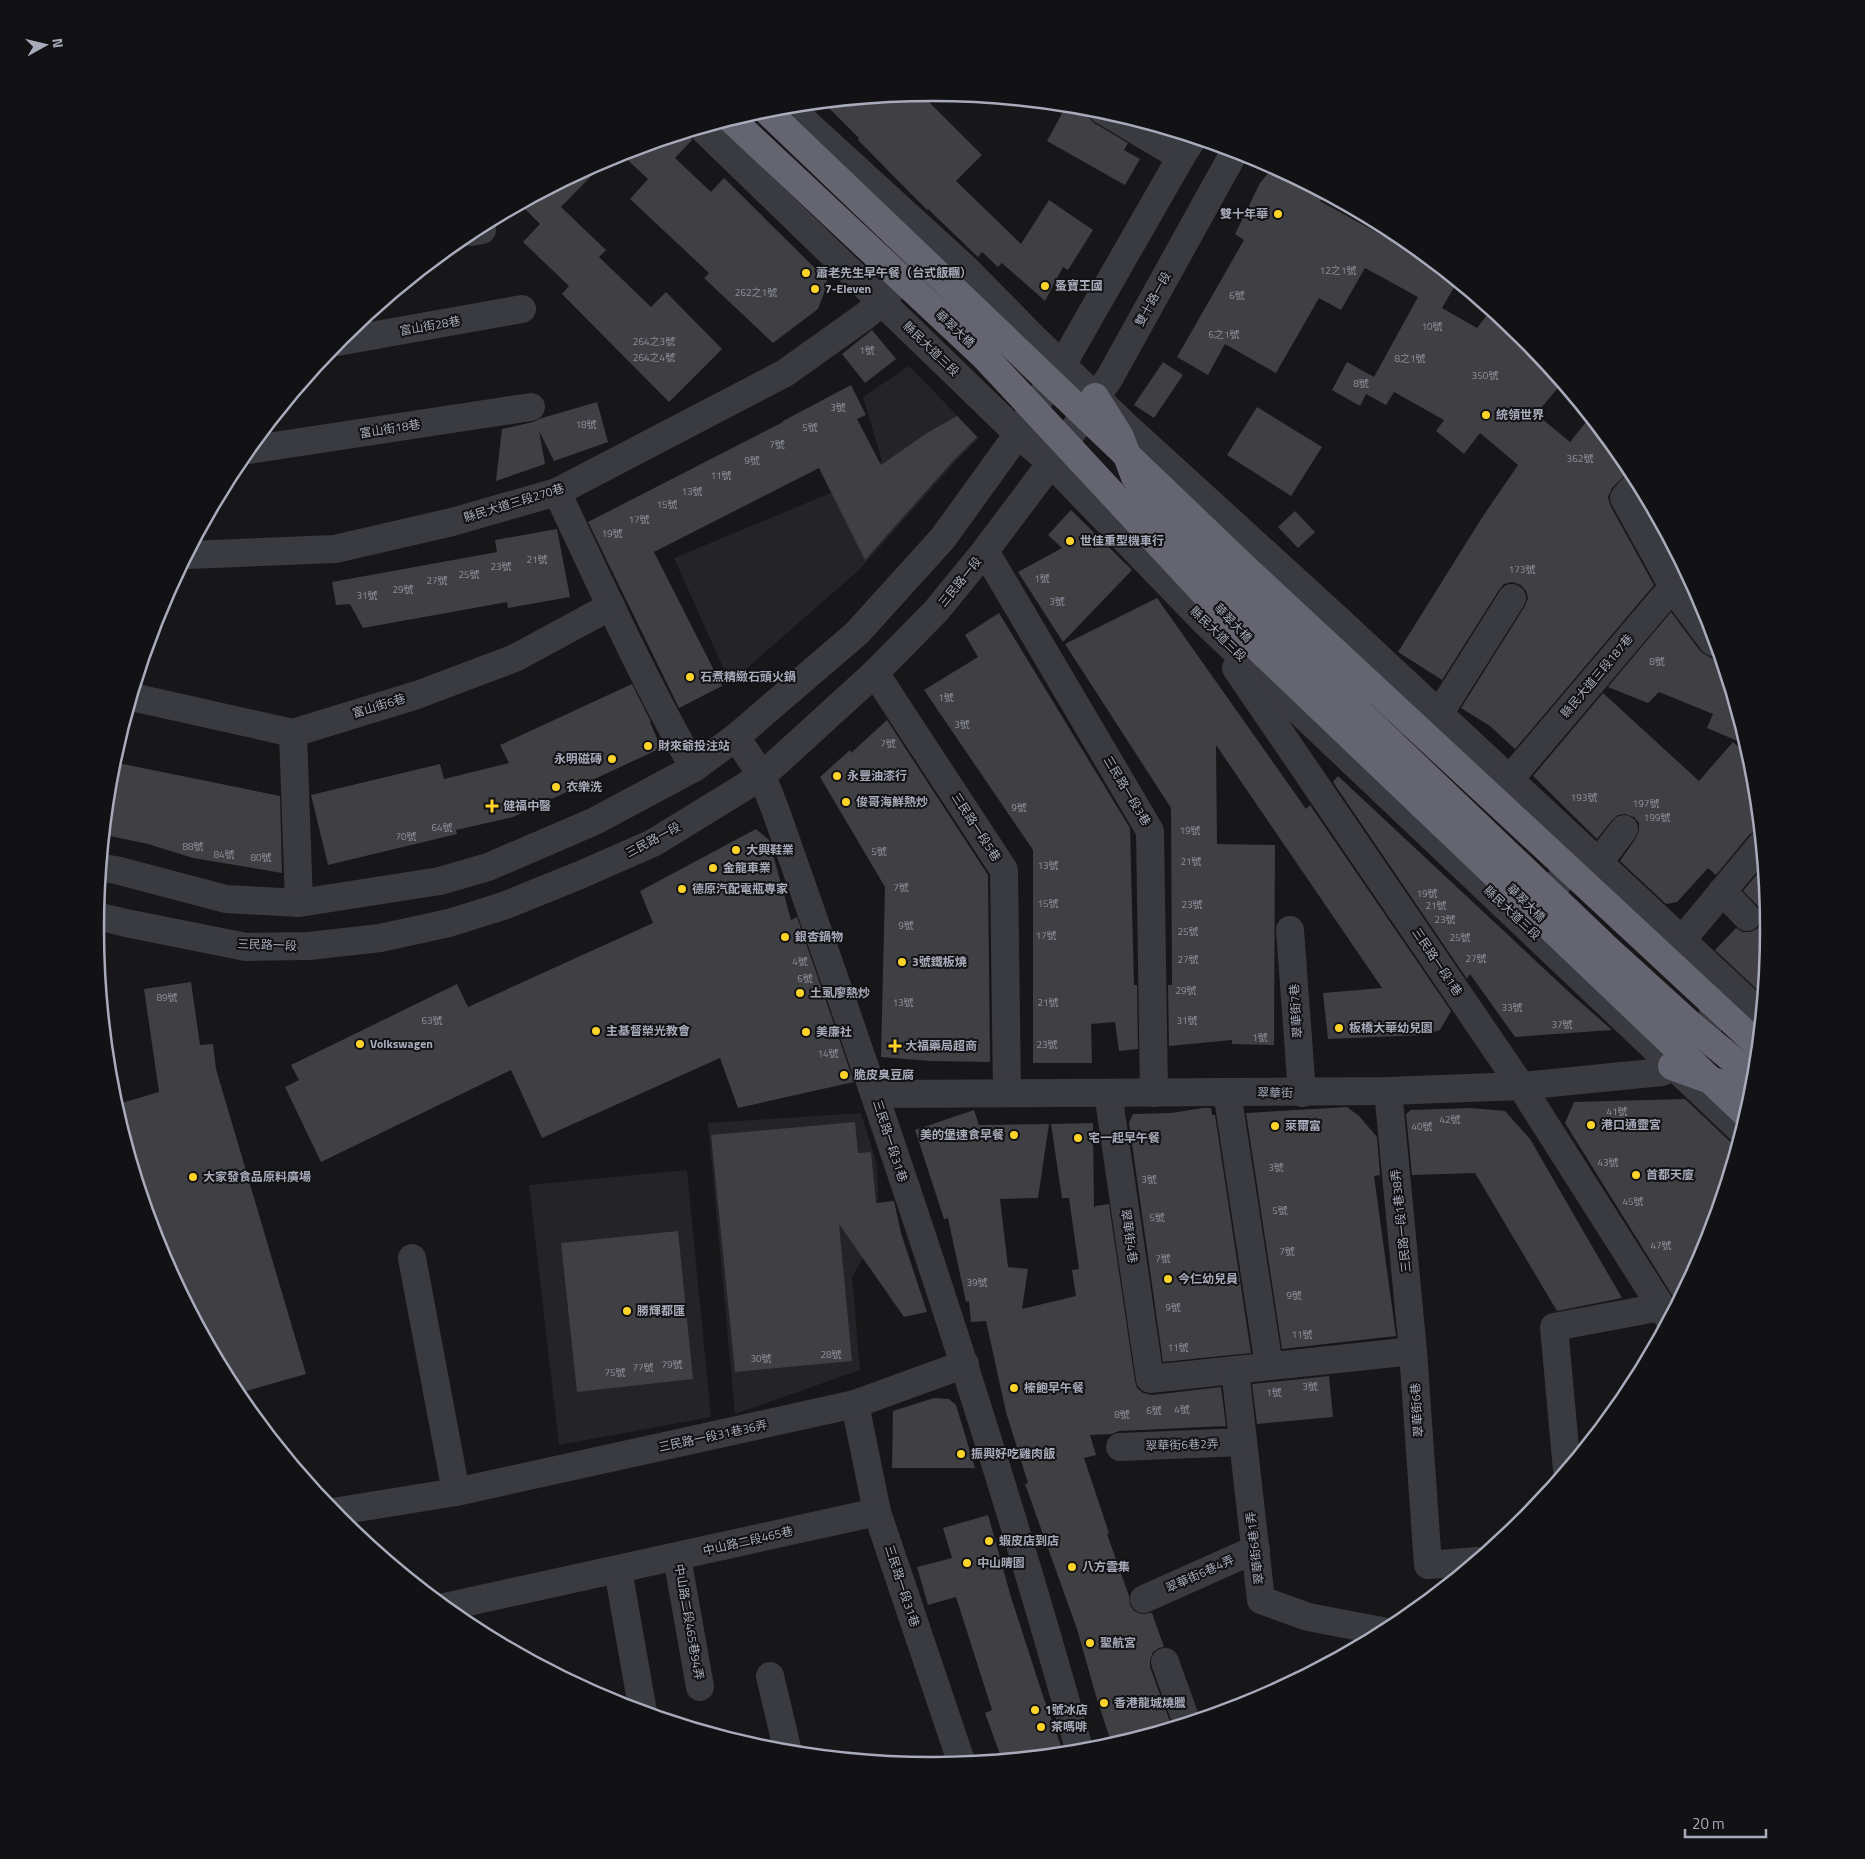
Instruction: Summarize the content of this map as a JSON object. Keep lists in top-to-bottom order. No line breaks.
{"streets":{"highway":["華翠大橋"],"street":["雙十路一段","富山街28巷","縣民大道三段","富山街18巷","縣民大道三段270巷","三民路一段","縣民大道三段187巷","富山街6巷","三民路一段3巷","三民路一段5巷","三民路一段1巷","翠華街7巷","翠華街","三民路一段31巷","三民路一段1巷38弄","翠華街4巷","翠華街6巷","三民路一段31巷36弄","翠華街6巷2弄","中山路二段465巷","翠華街6巷1弄","翠華街6巷4弄","中山路二段465巷94弄"]},"crossings":[["雙十路一段","縣民大道三段"],["雙十路一段","三民路一段"],["縣民大道三段","縣民大道三段270巷"],["縣民大道三段","三民路一段"],["縣民大道三段","三民路一段1巷"],["縣民大道三段","翠華街"],["三民路一段","三民路一段3巷"],["三民路一段","三民路一段5巷"],["三民路一段","三民路一段31巷"],["三民路一段3巷","翠華街"],["三民路一段5巷","翠華街"],["三民路一段1巷","翠華街"],["翠華街7巷","翠華街"],["翠華街","三民路一段31巷"],["翠華街","三民路一段1巷38弄"],["翠華街","翠華街4巷"],["三民路一段31巷","三民路一段31巷36弄"],["三民路一段31巷","中山路二段465巷"],["三民路一段1巷38弄","翠華街6巷"],["翠華街4巷","翠華街6巷1弄"],["翠華街6巷2弄","翠華街6巷1弄"],["中山路二段465巷","中山路二段465巷94弄"],["翠華街6巷1弄","翠華街6巷4弄"]],"places":{"other":["雙十年華","蕭老先生早午餐（台式飯糰）","蚤寶王國","7-Eleven","統領世界","世佳重型機車行","石煮精緻石頭火鍋","財來爺投注站","永明磁磚","永豐油漆行","衣樂洗","俊哥海鮮熱炒","大興鞋業","金龍車業","德原汽配電瓶專家","銀杏鍋物","3號鐵板燒","土虱廖熱炒","板橋大華幼兒園","主基督榮光教會","美廉社","Volkswagen","脆皮臭豆腐","港口通靈宮","萊爾富","美的堡速食早餐","宅一起早午餐","首都天廈","大家發食品原料廣場","今仁幼兒員","勝輝都匯","榛飽早午餐","振興好吃雞肉飯","蝦皮店到店","中山晴園","八方雲集","聖航宮","香港龍城燒臘","1號冰店","茶嗎啡"],"health":["健福中醫","大福藥局超商"]},"house_numbers":["12之1號","262之1號","6號","10號","6之1號","264之3號","1號","264之4號","8之1號","350號","8號","3號","18號","5號","7號","362號","9號","11號","13號","15號","17號","19號","21號","23號","173號","25號","1號","27號","29號","31號","3號","8號","1號","3號","7號","193號","197號","9號","199號","64號","19號","70號","88號","5號","84號","80號","21號","13號","7號","19號","15號","23號","21號","23號","9號","25號","17號","25號","27號","27號","4號","6號","29號","89號","13號","21號","33號","63號","31號","37號","1號","23號","14號","41號","42號","40號","43號","3號","3號","45號","5號","5號","47號","7號","7號","39號","9號","9號","11號","11號","28號","30號","79號","77號","75號","3號","1號","4號","6號","8號"],"scale_bar":"20 m","north":"right"}
